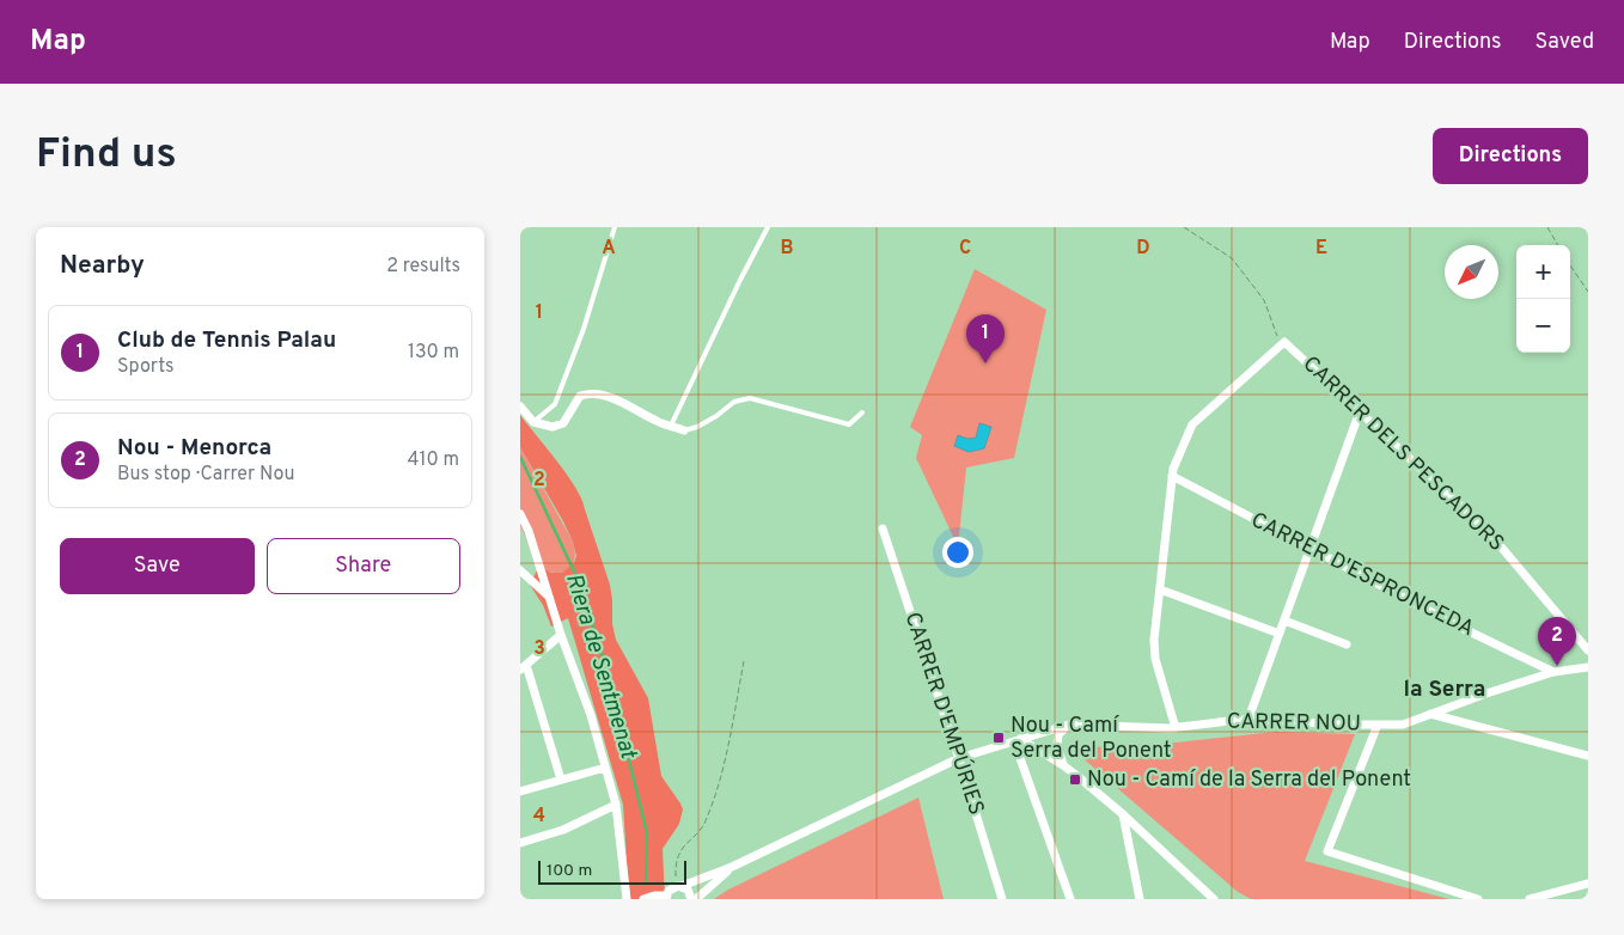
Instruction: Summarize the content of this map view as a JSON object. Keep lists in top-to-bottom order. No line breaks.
{"streets":{"street":["CARRER DELS PESCADORS","CARRER D'ESPRONCEDA","CARRER D'EMPÚRIES","CARRER NOU"]},"crossings":[["CARRER D'ESPRONCEDA","CARRER NOU"],["CARRER D'EMPÚRIES","CARRER NOU"]],"districts":["la Serra"],"water":["Riera de Sentmenat"],"places":{"transit":["Nou - Camí Serra del Ponent","Nou - Camí de la Serra del Ponent"]},"scale_bar":"100 m","north":"bottom left","page":{"header":"Map","nav":["Map","Directions","Saved"],"buttons":["Directions",["Save","Share"]],"title":"Find us","heading":["Nearby","2 results"],"map_buttons":["+","−"],"list":[{"mark":"1","name":"Club de Tennis Palau","note":"Sports","value":"130 m"},{"mark":"2","name":"Nou - Menorca","note":"Bus stop · Carrer Nou","value":"410 m"}],"pins":["1","2"],"scale":"100 m"},"grid":{"columns":["A","B","C","D","E"],"rows":["1","2","3","4"]}}
